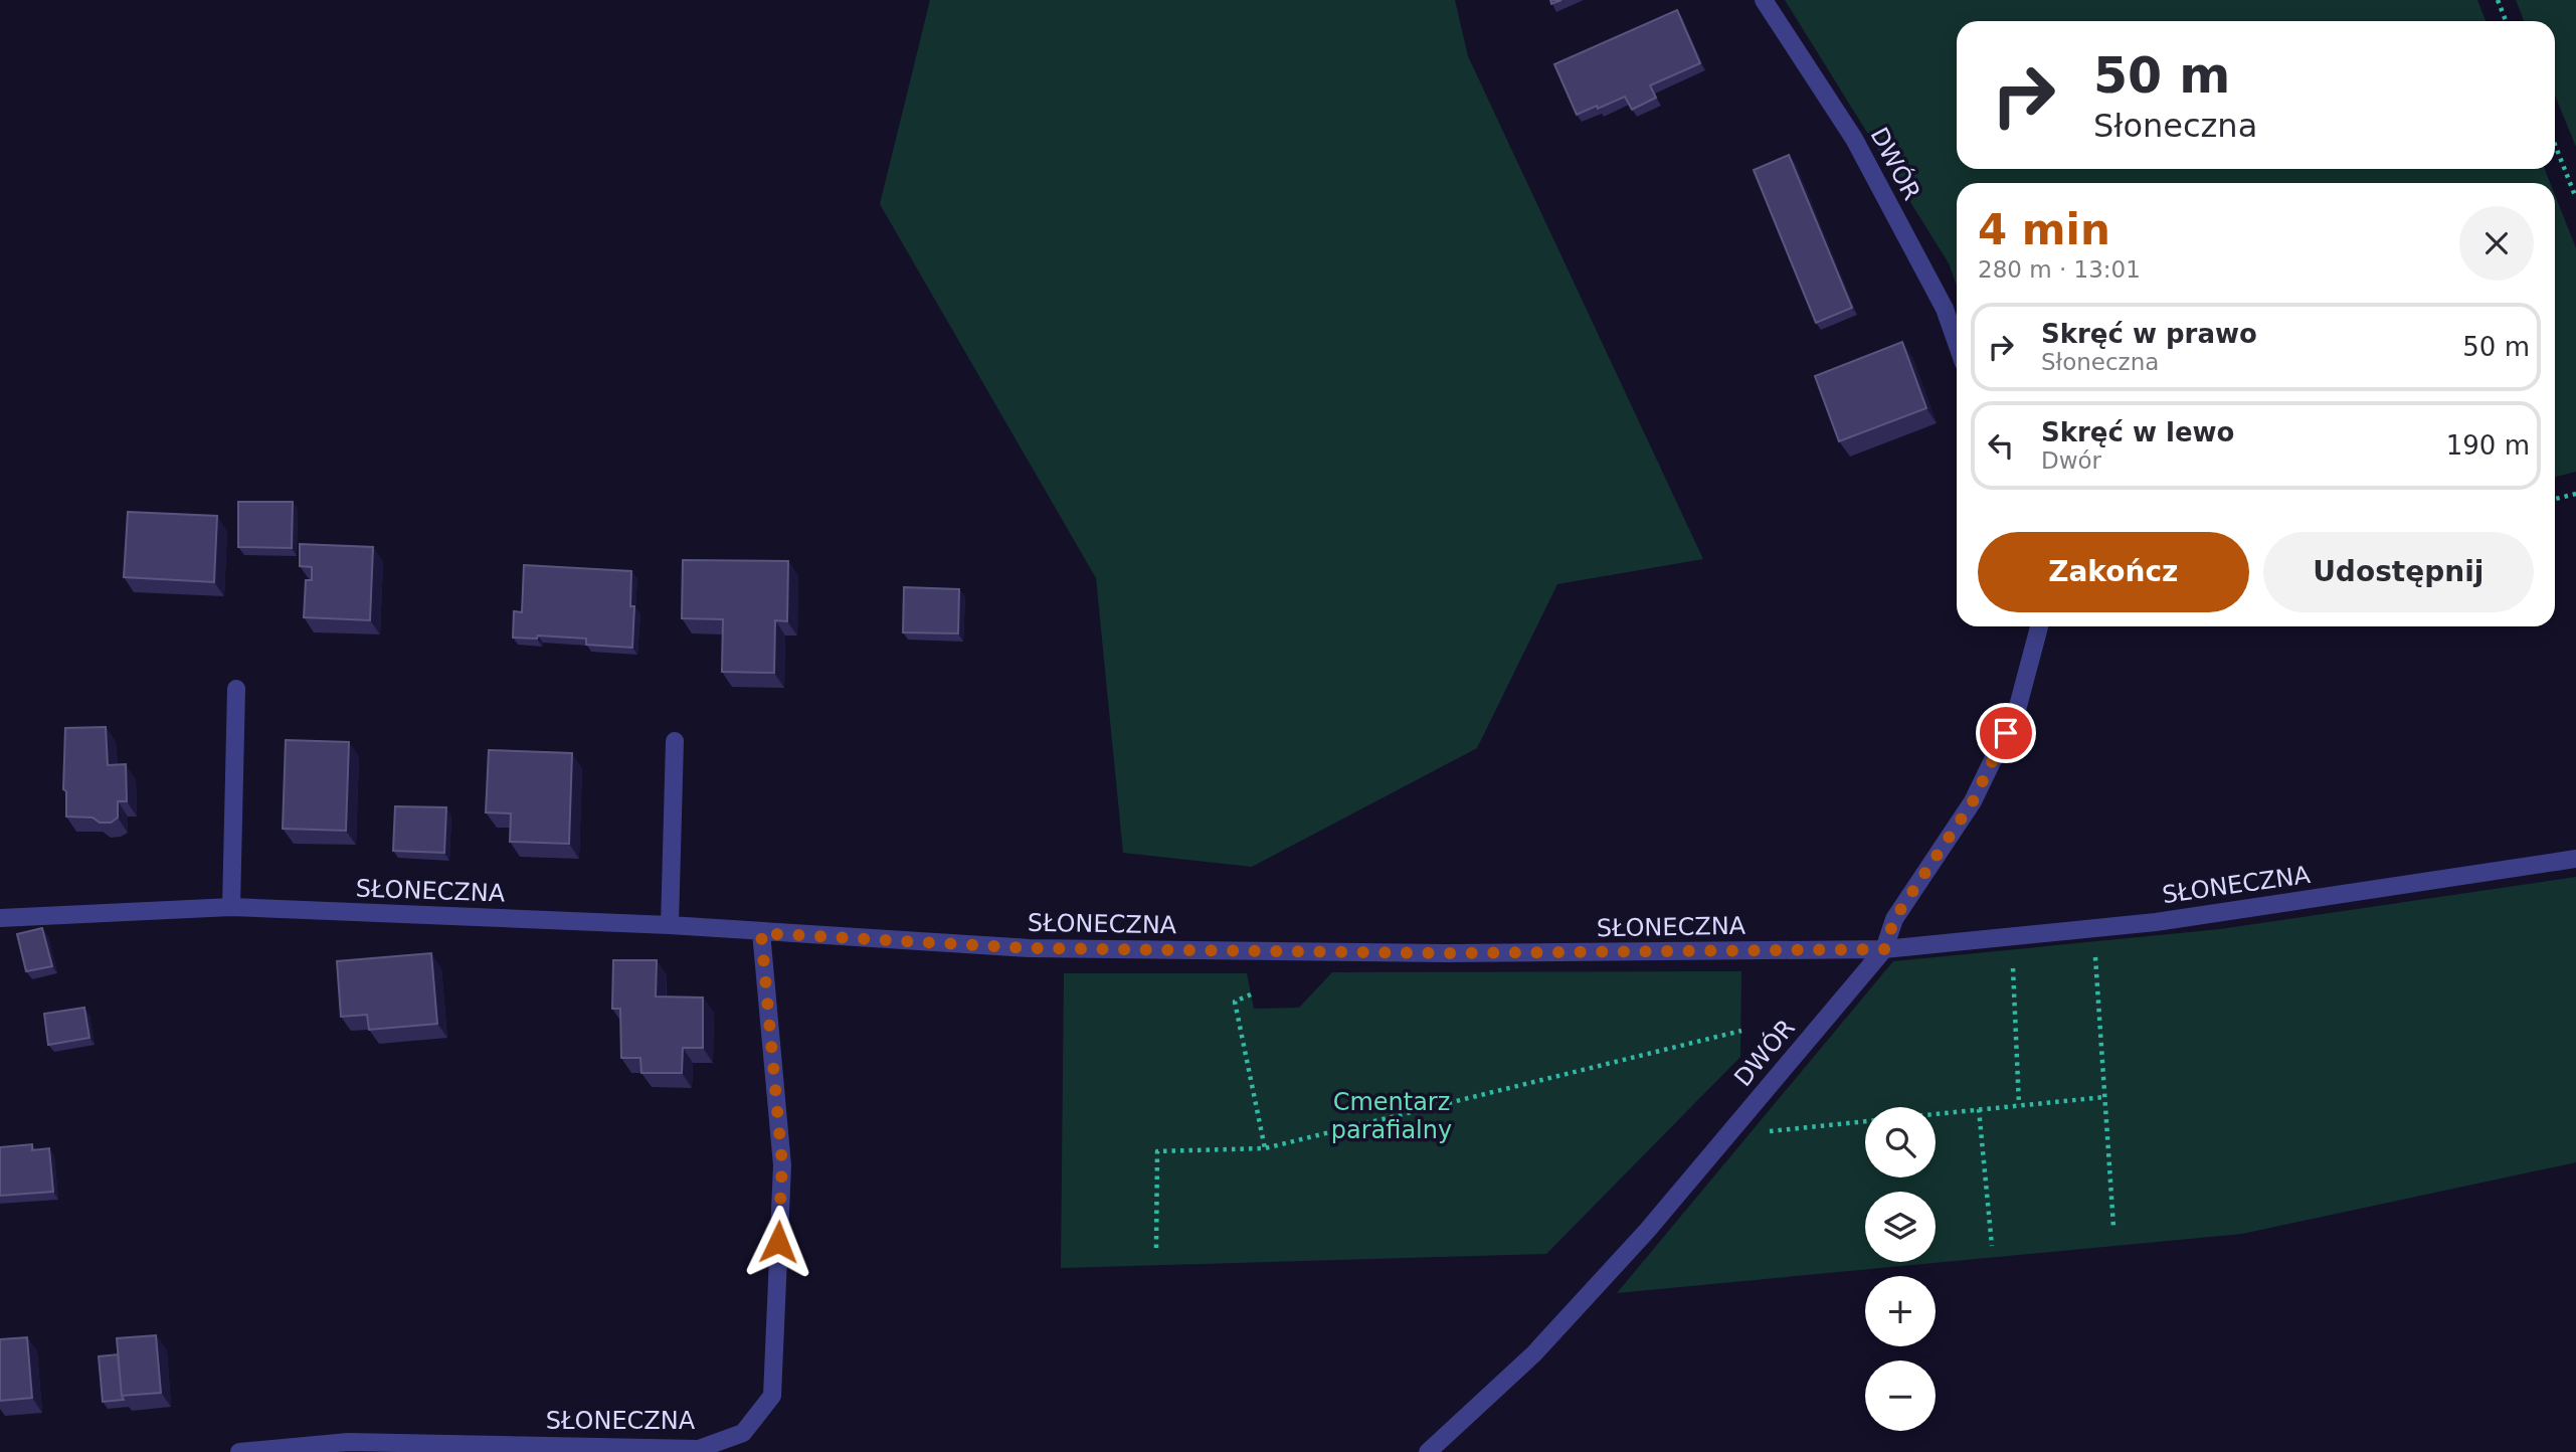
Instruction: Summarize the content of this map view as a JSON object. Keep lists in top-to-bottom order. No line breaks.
{"streets":{"street":["DWÓR","SŁONECZNA"]},"crossings":[["DWÓR","SŁONECZNA"]],"parks":["Cmentarz parafialny"],"page":{"turn":["50 m","Słoneczna"],"heading":["4 min","280 m · 13:01"],"list":[{"name":"Skręć w prawo","note":"Słoneczna","value":"50 m"},{"name":"Skręć w lewo","note":"Dwór","value":"190 m"}],"buttons":["Zakończ","Udostępnij"],"map_buttons":["+","−"]}}
